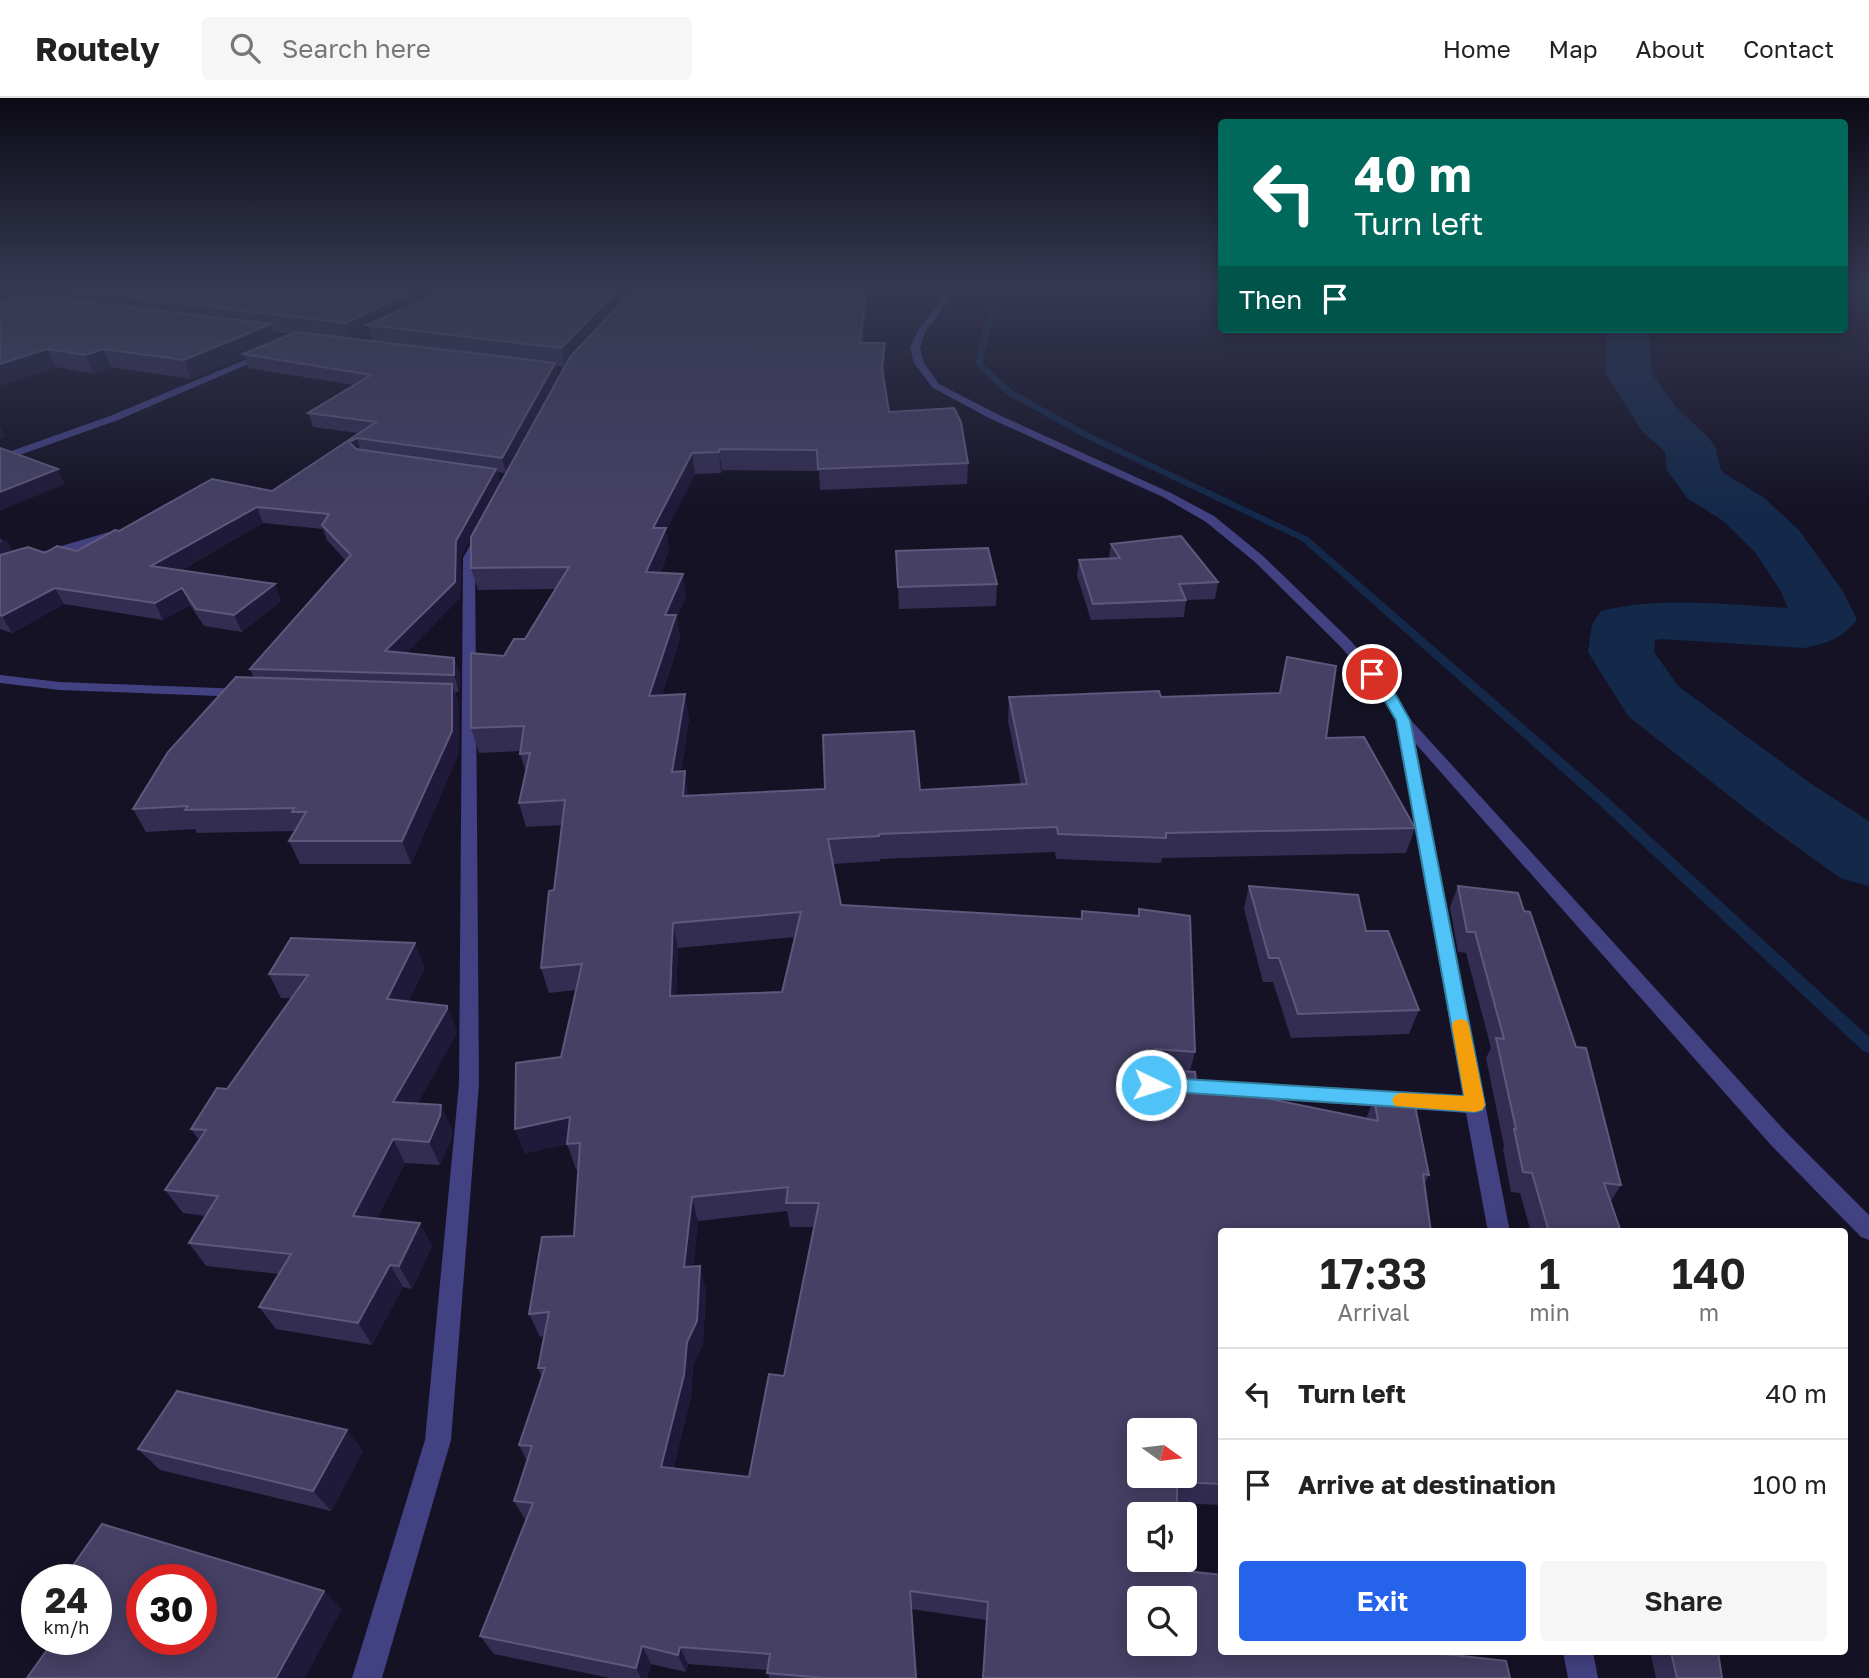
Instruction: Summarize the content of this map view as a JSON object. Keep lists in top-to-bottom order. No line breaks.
{"north":"right","page":{"header":"Routely","search":"Search here","nav":["Home","Map","About","Contact"],"turn":["40 m","Turn left"],"then":"Then","eta":["17:33","Arrival","1","min","140","m"],"list":[{"name":"Turn left","value":"40 m"},{"name":"Arrive at destination","value":"100 m"}],"buttons":["Exit","Share"],"speed":"24 km/h","limit":"30"}}
